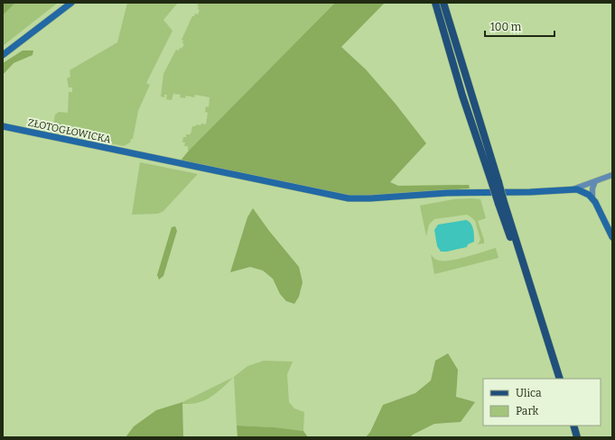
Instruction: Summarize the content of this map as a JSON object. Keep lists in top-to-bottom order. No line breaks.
{"streets":{"main road":["ZŁOTOGŁOWICKA"]},"legend":["Ulica","Park"],"scale_bar":"100 m"}
